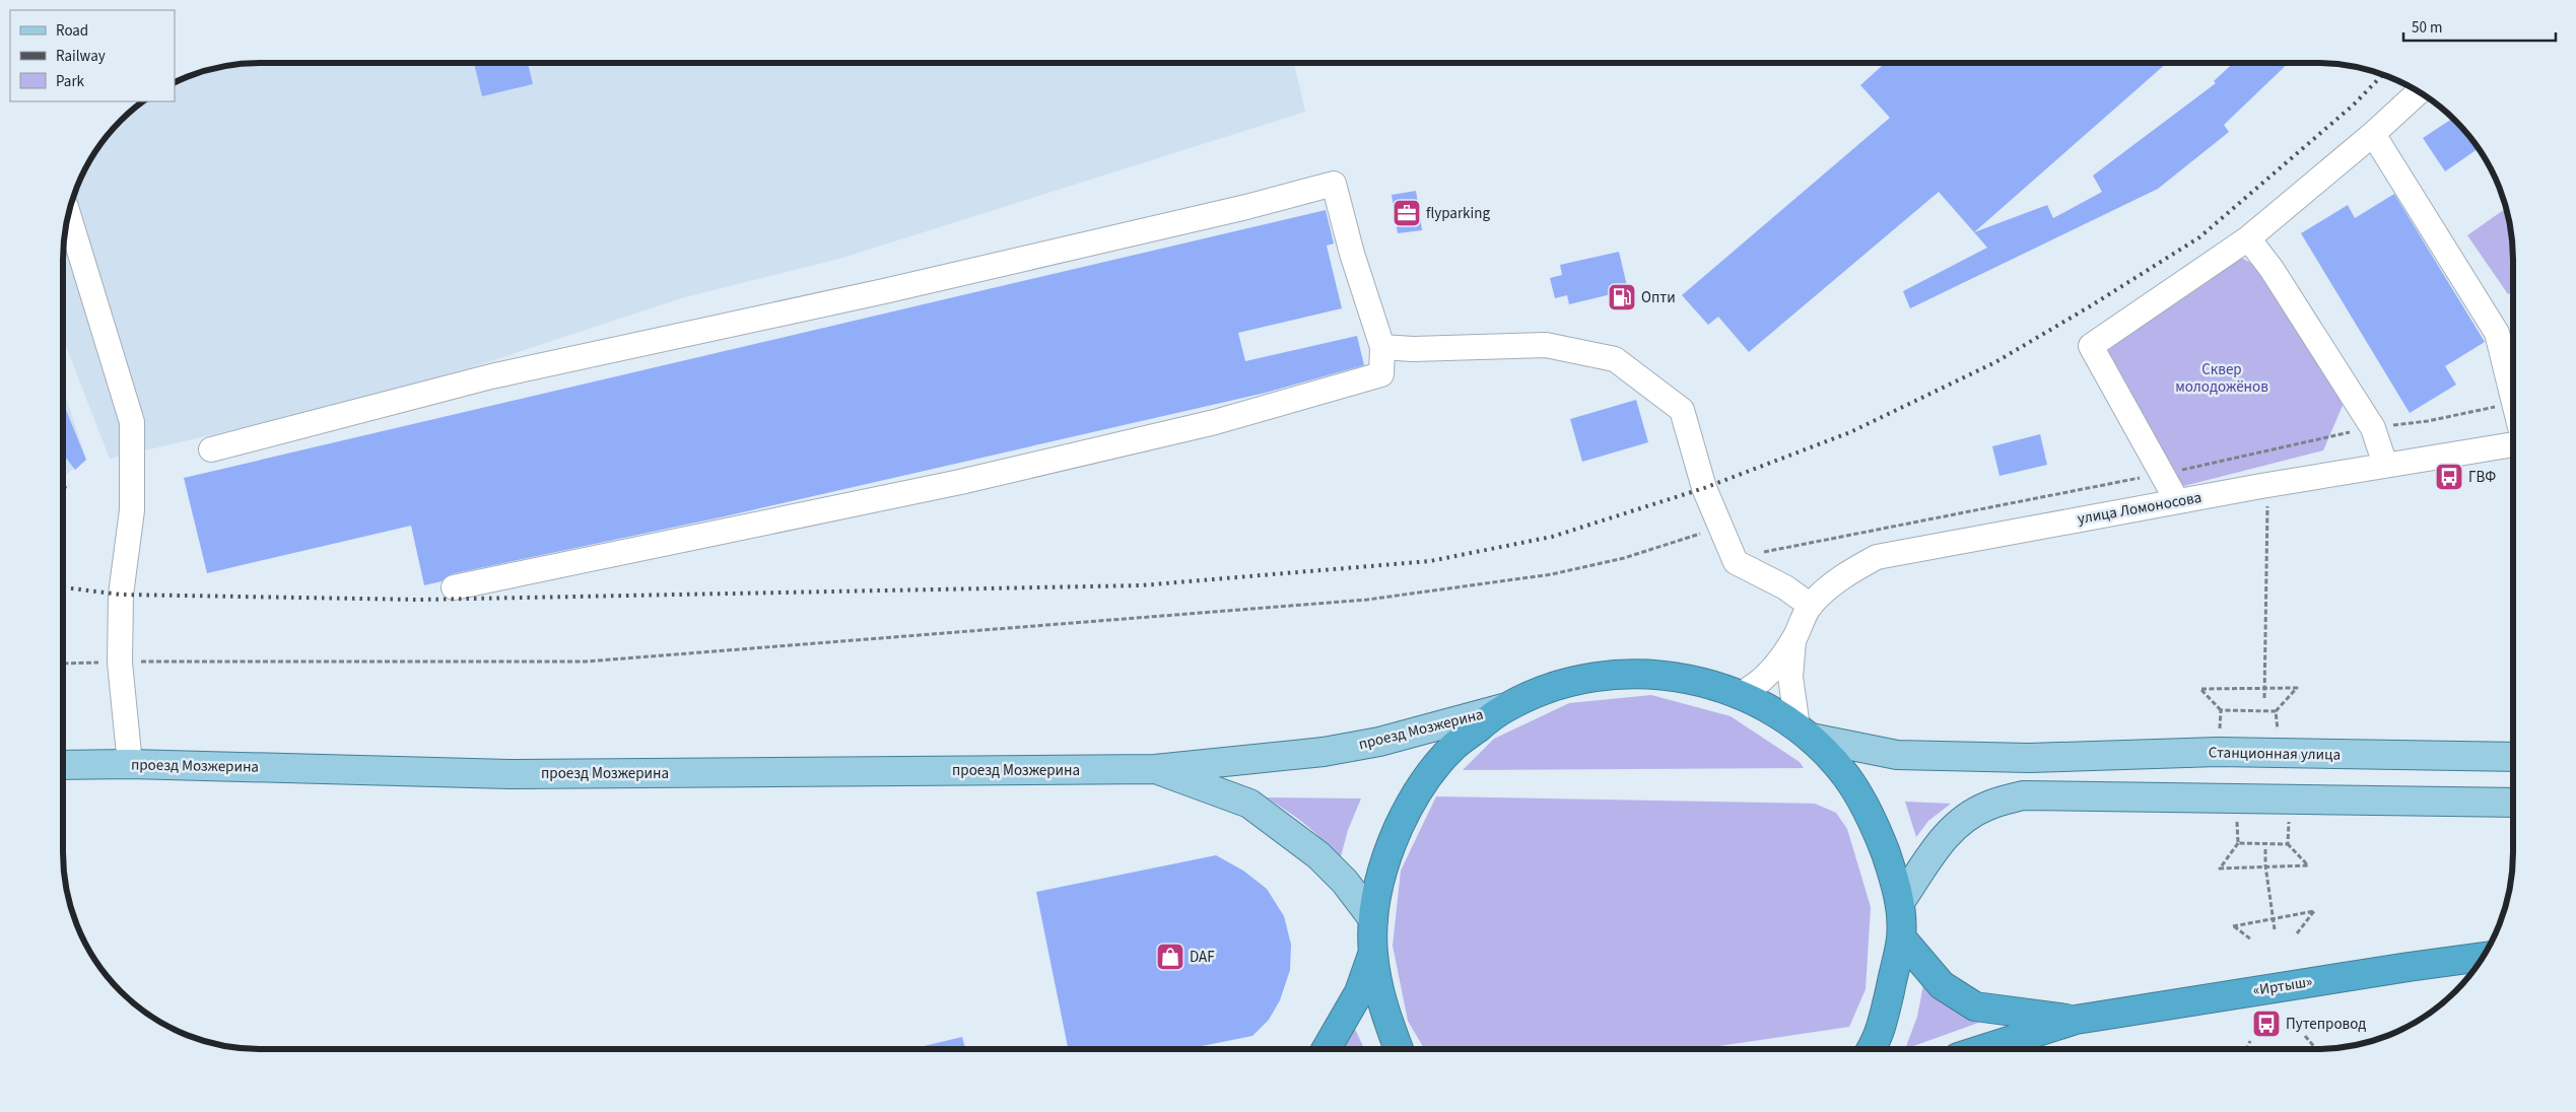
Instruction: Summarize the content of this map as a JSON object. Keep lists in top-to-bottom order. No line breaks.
{"streets":{"highway":["«Иртыш»"],"main road":["проезд Мозжерина","Станционная улица"],"street":["улица Ломоносова"]},"parks":["Сквер молодожёнов"],"places":{"office":["flyparking"],"fuel station":["Опти"],"bus stop":["ГВФ","Путепровод"],"shop":["DAF"]},"legend":["Road","Railway","Park"],"scale_bar":"50 m"}
